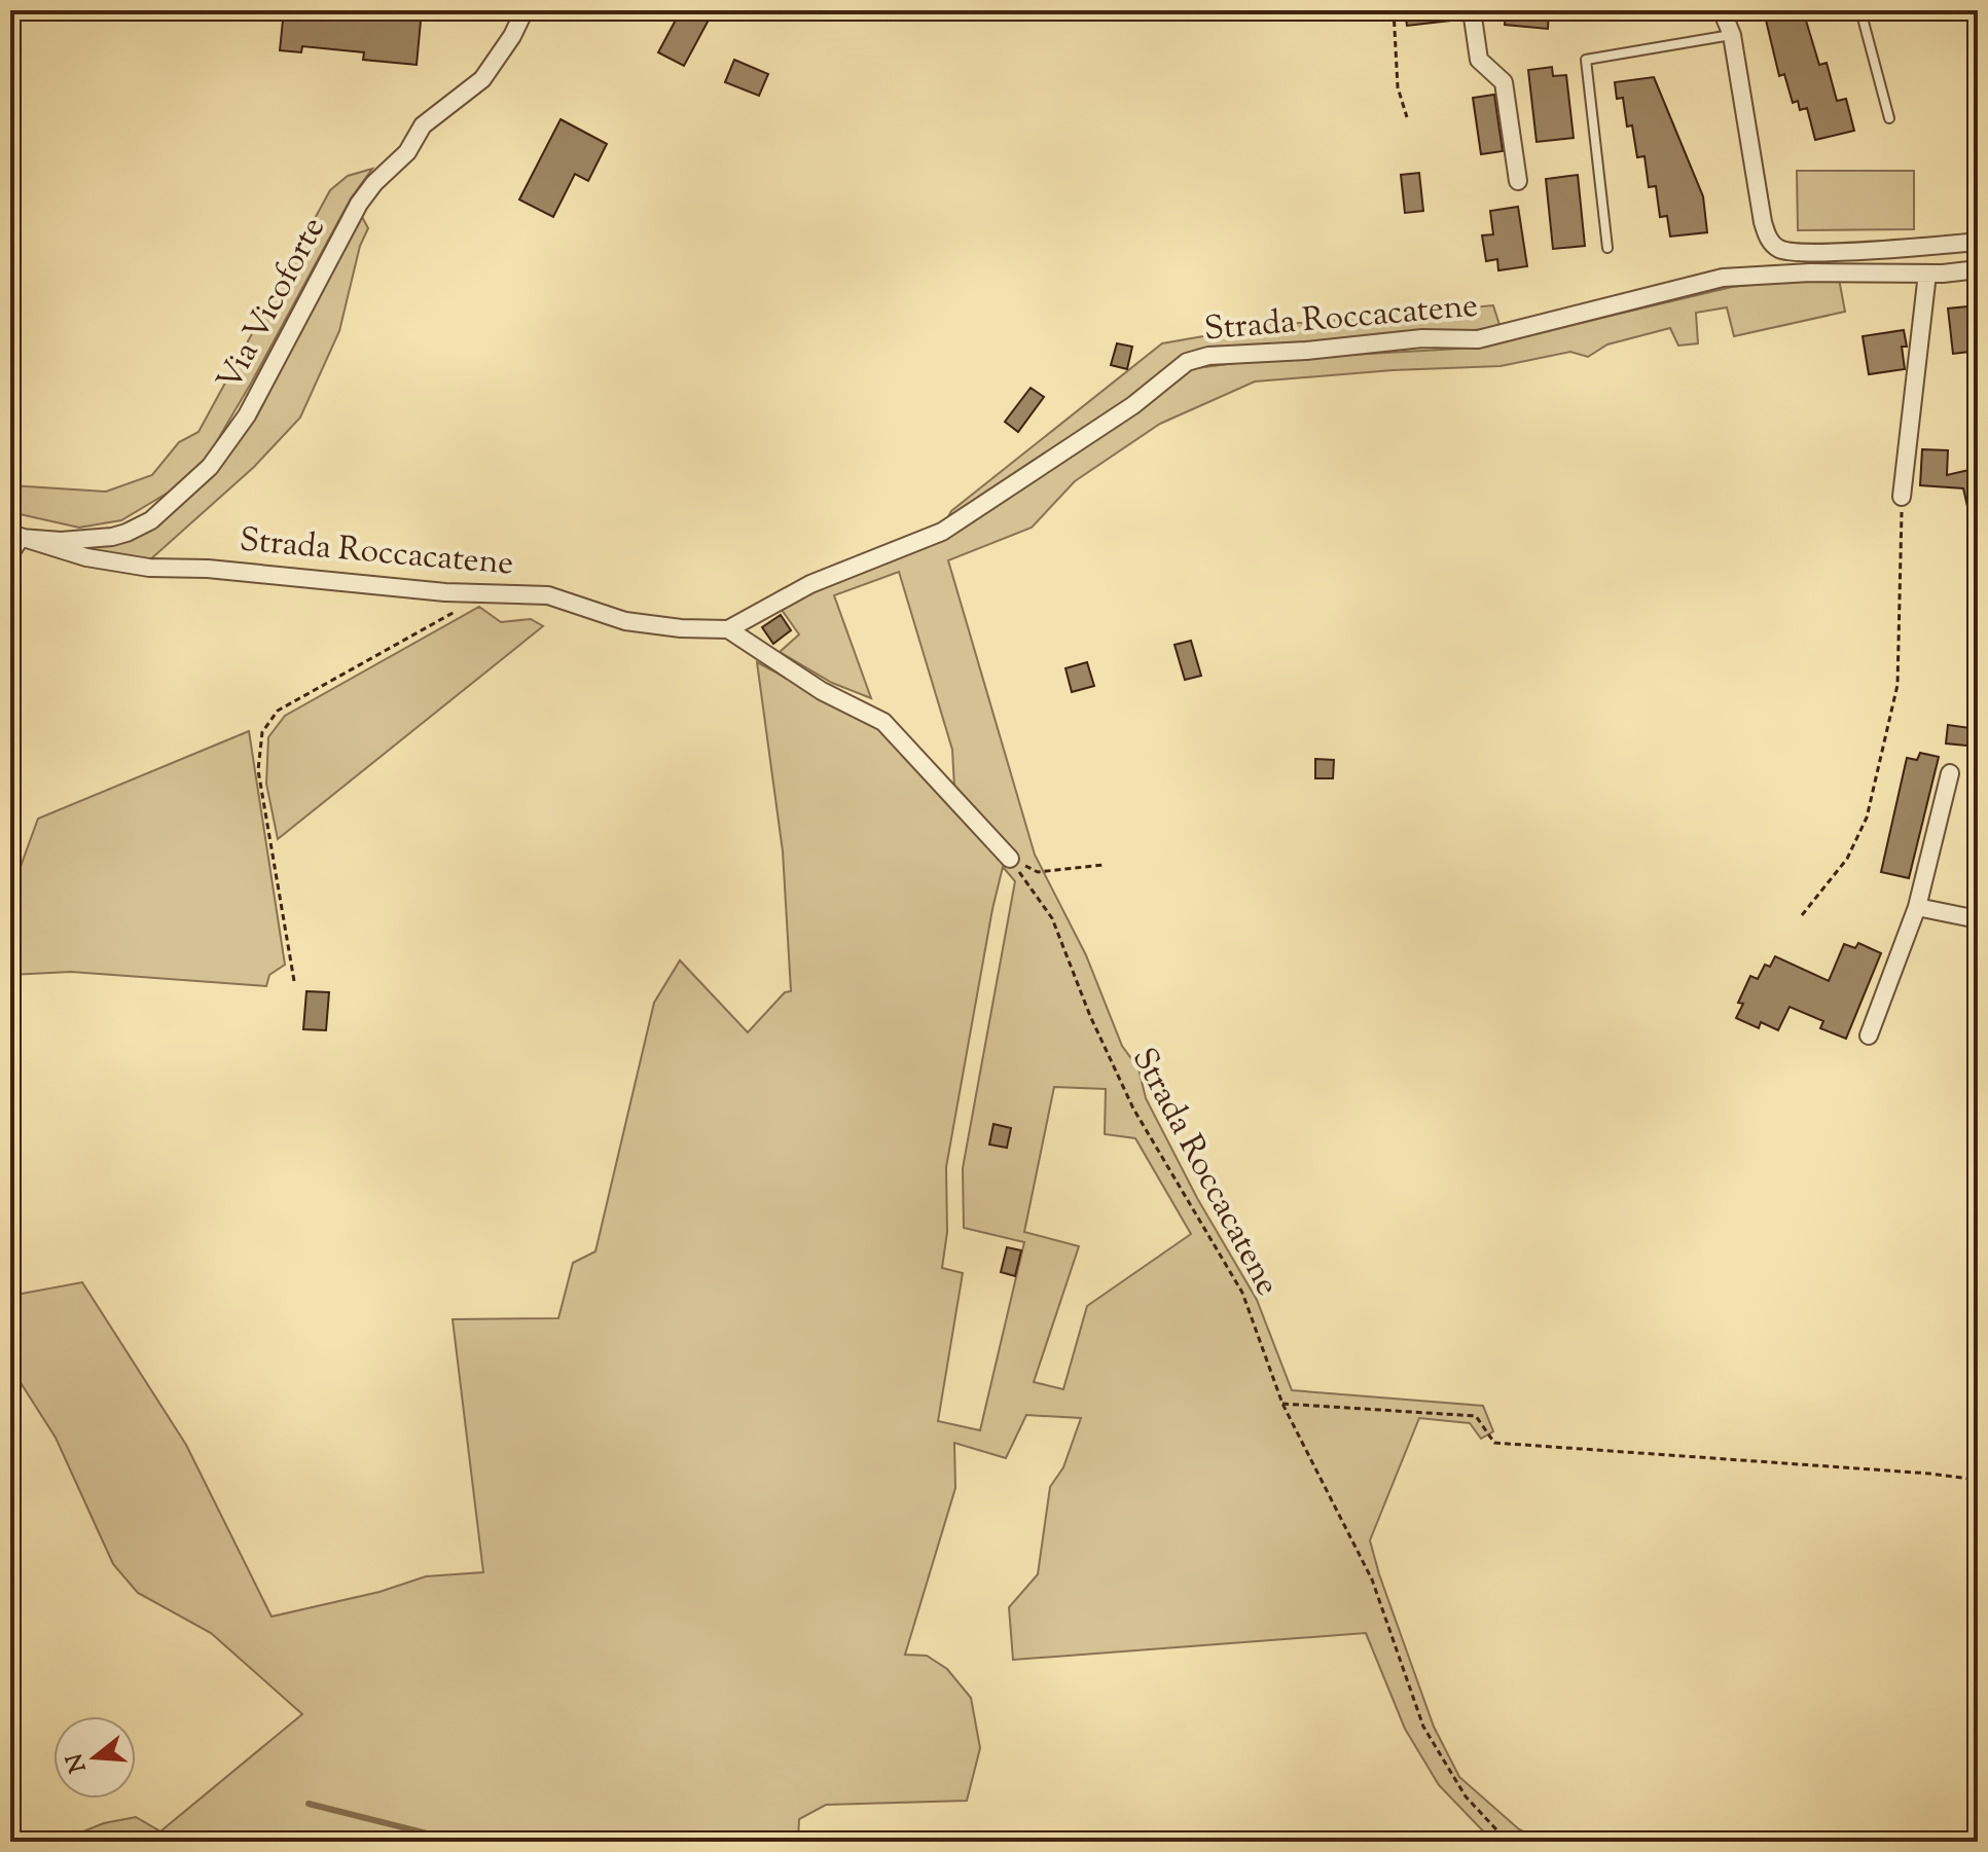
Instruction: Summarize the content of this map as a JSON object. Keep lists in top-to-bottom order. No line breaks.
{"streets":{"street":["Via Vicoforte","Strada Roccacatene"]},"crossings":[["Via Vicoforte","Strada Roccacatene"]],"north":"left"}
